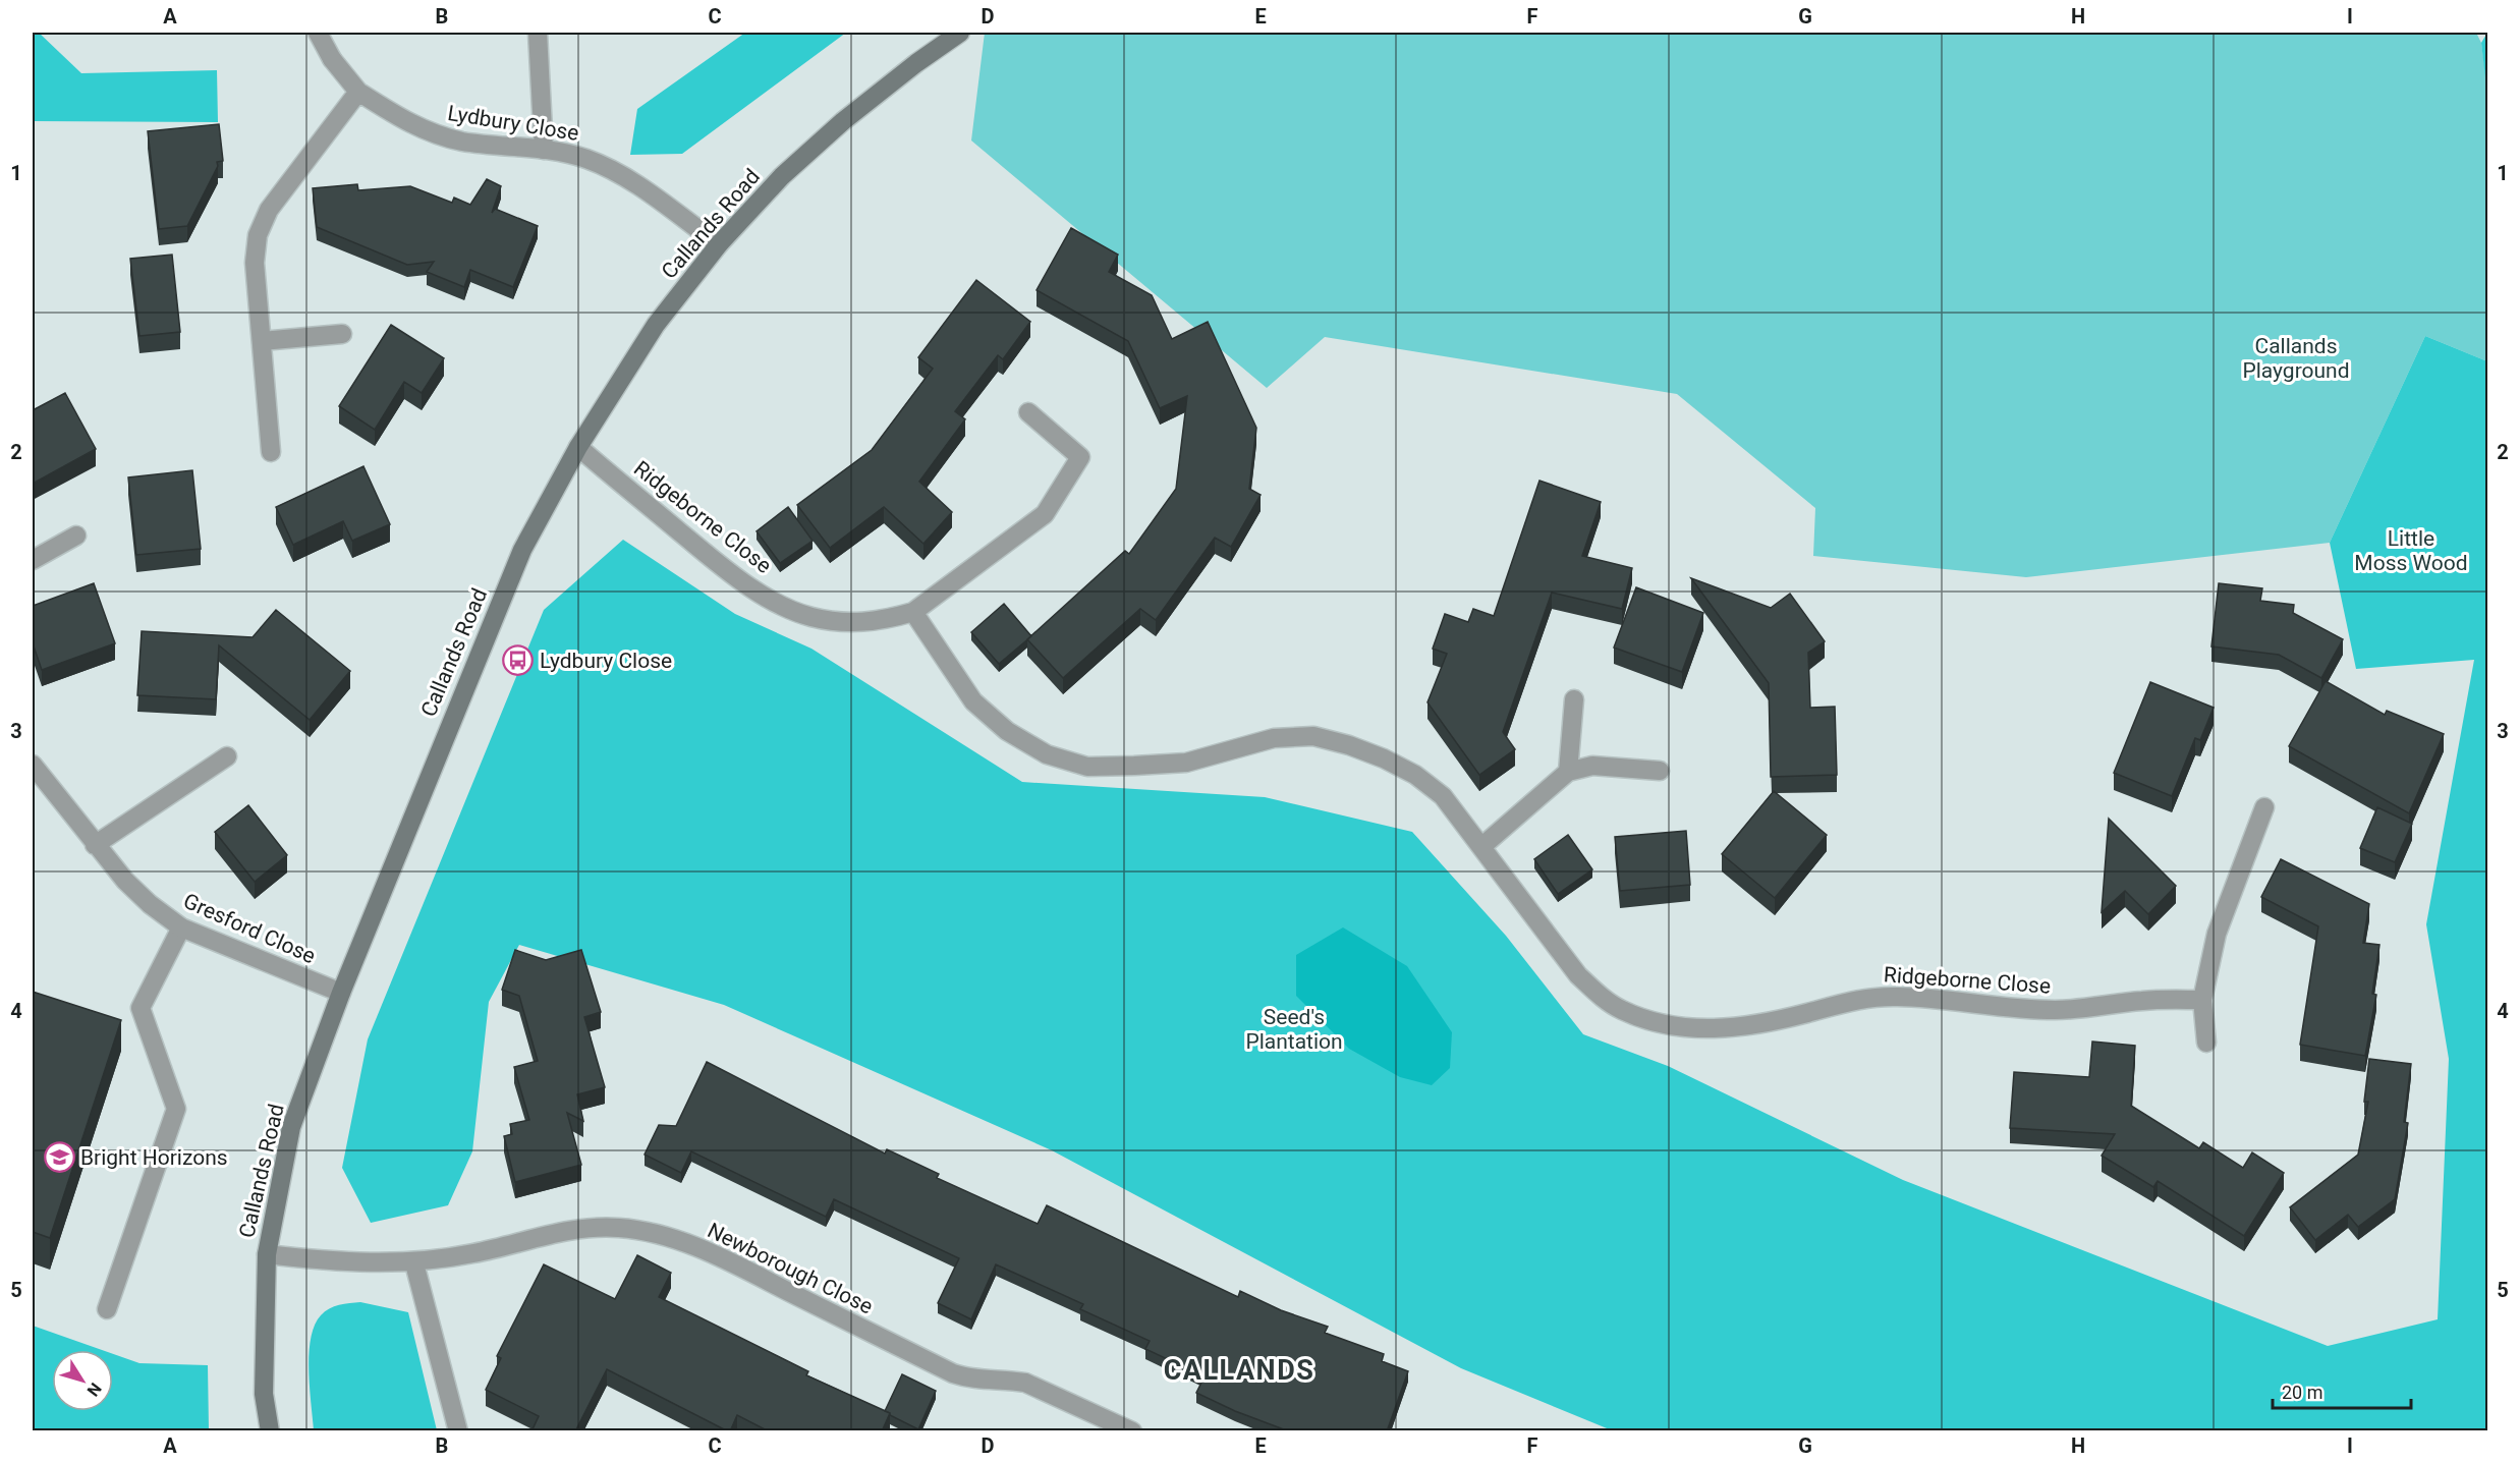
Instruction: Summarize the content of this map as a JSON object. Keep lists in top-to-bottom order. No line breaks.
{"streets":{"street":["Lydbury Close","Callands Road","Ridgeborne Close","Gresford Close","Newborough Close"]},"crossings":[["Lydbury Close","Callands Road"],["Callands Road","Ridgeborne Close"],["Callands Road","Gresford Close"],["Callands Road","Newborough Close"]],"districts":["CALLANDS"],"parks":["Callands Playground","Little Moss Wood","Seed's Plantation"],"places":{"bus stop":["Lydbury Close"],"school or university":["Bright Horizons"]},"scale_bar":"20 m","north":"bottom right","grid":{"columns":["A","B","C","D","E","F","G","H","I"],"rows":["1","2","3","4","5"]}}
